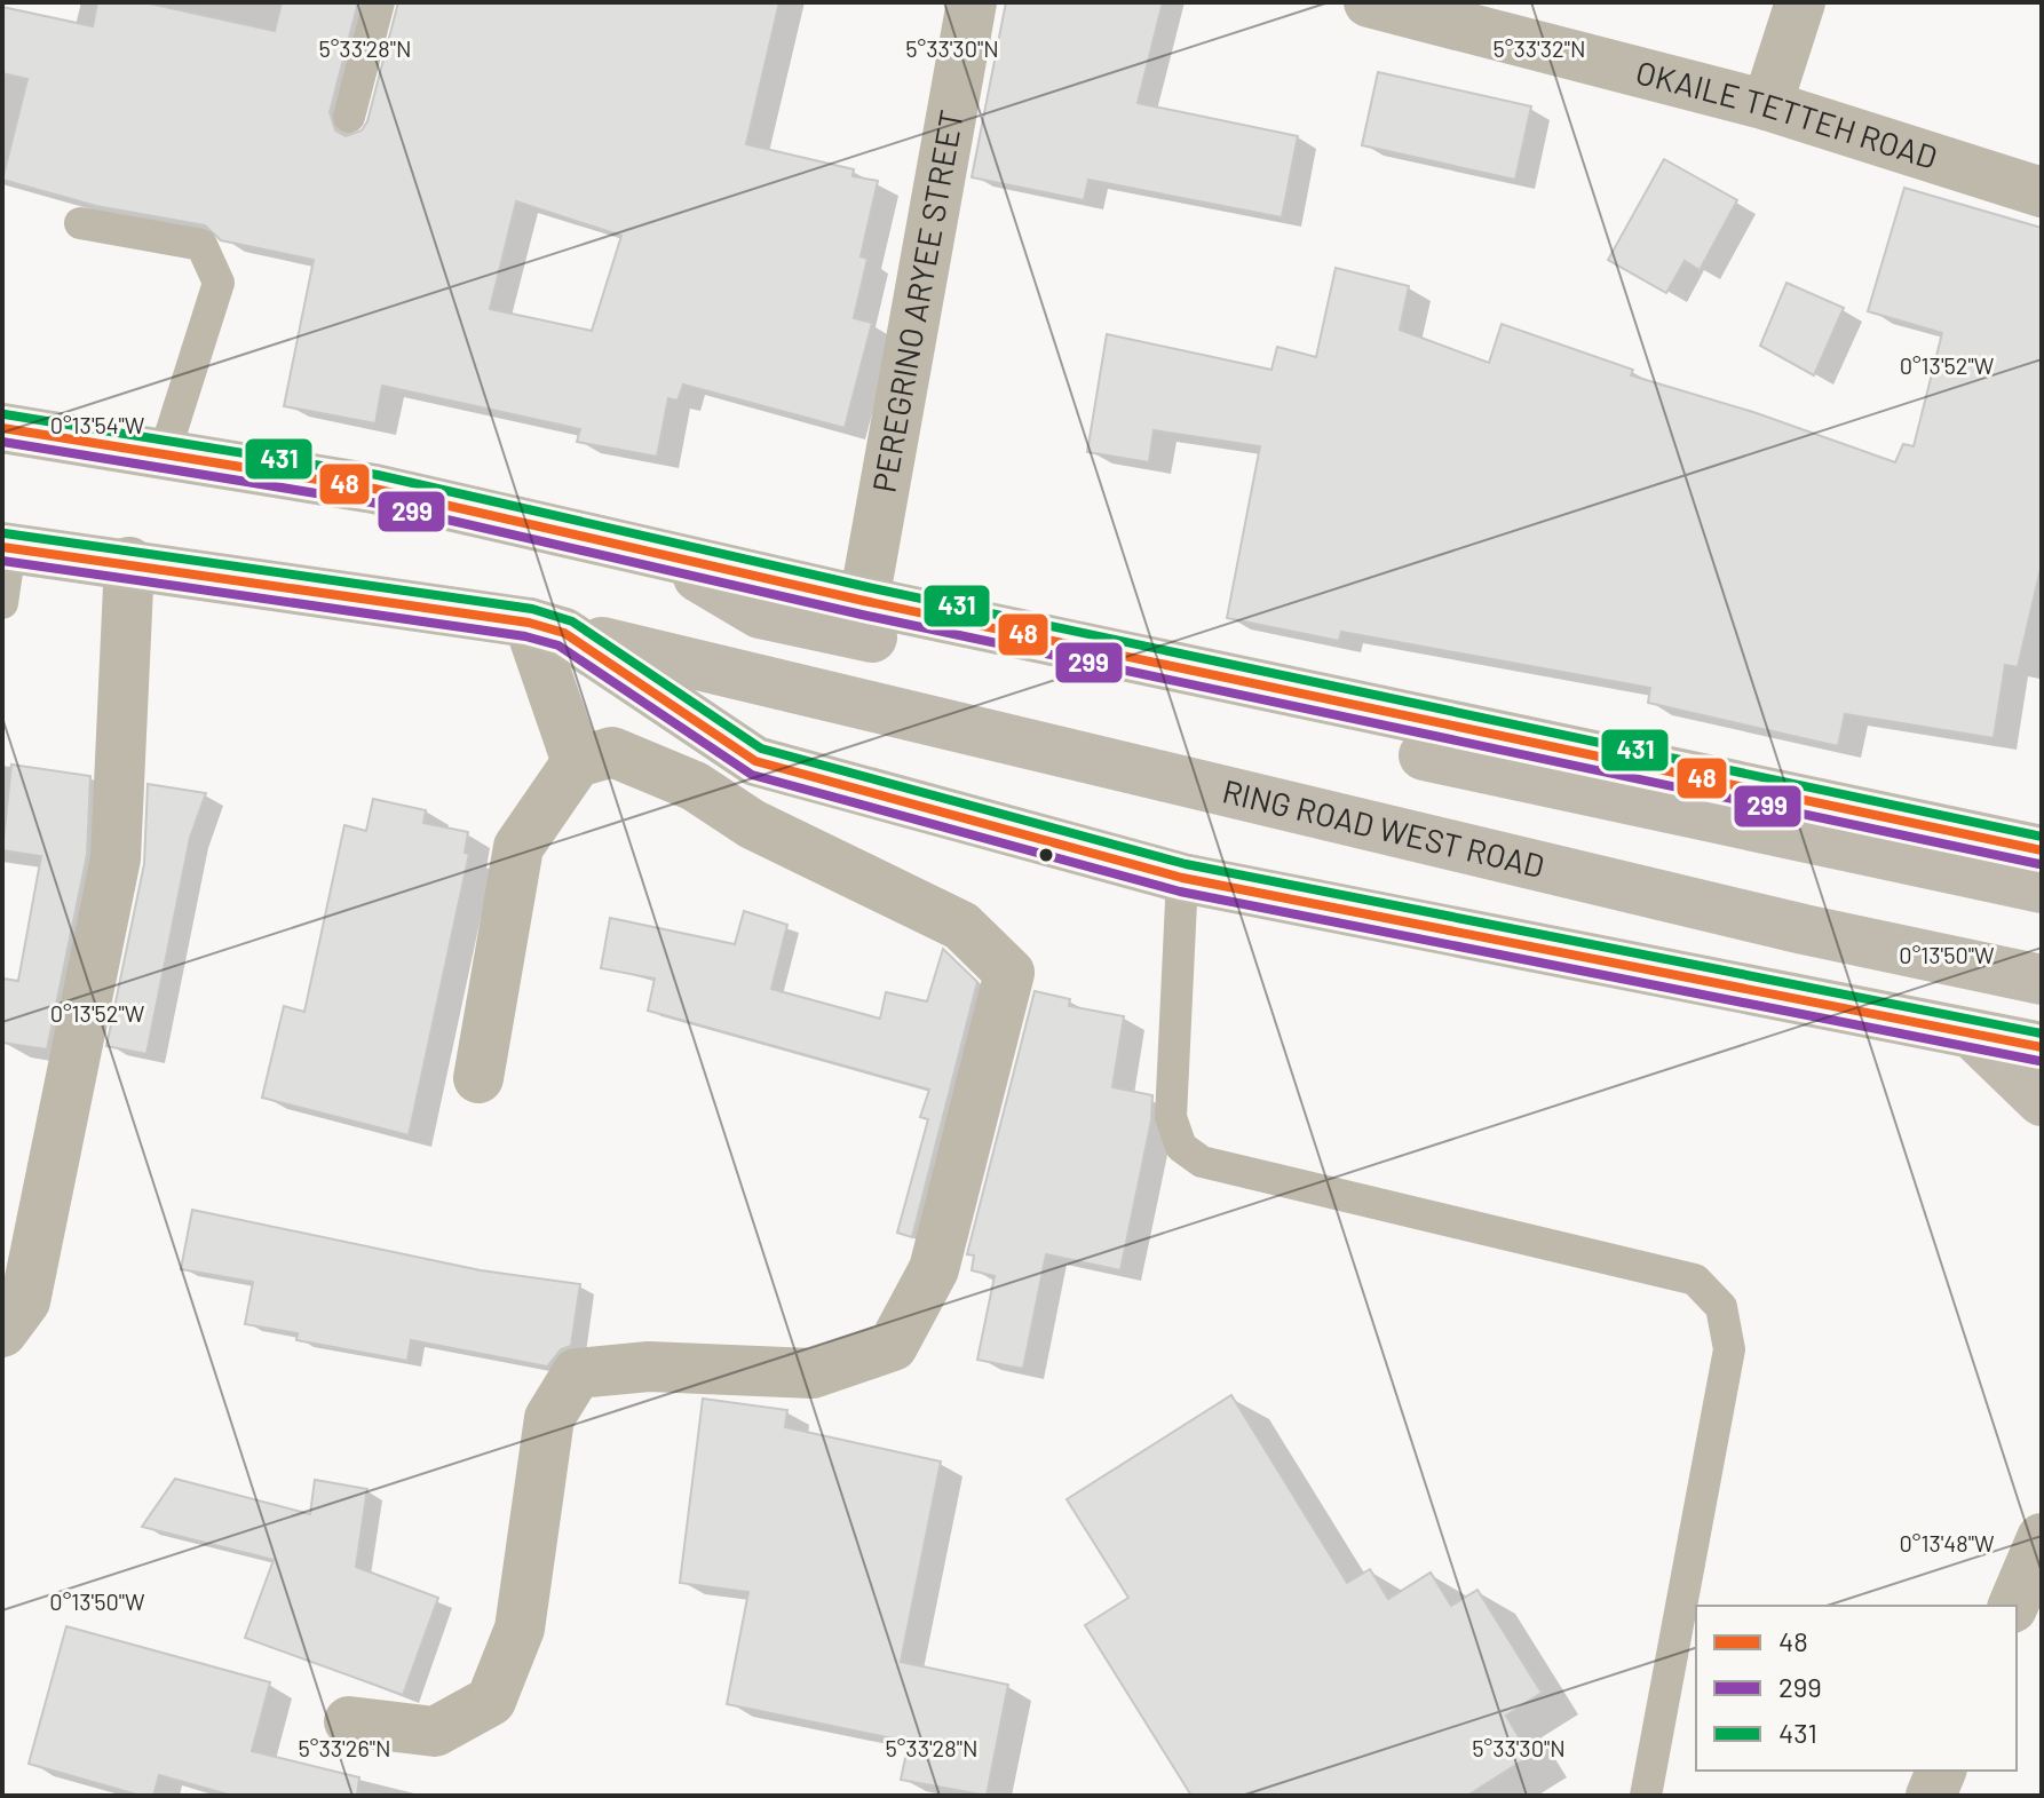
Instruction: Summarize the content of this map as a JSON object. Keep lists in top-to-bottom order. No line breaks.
{"streets":{"main road":["RING ROAD WEST ROAD"],"street":["OKAILE TETTEH ROAD","PEREGRINO ARYEE STREET"]},"lines":["transit line 431","transit line 48","transit line 299"],"legend":["48","299","431"],"coordinates":["5°33'28\"N","5°33'30\"N","5°33'32\"N","0°13'52\"W","0°13'54\"W","0°13'50\"W","0°13'48\"W","5°33'26\"N"]}
